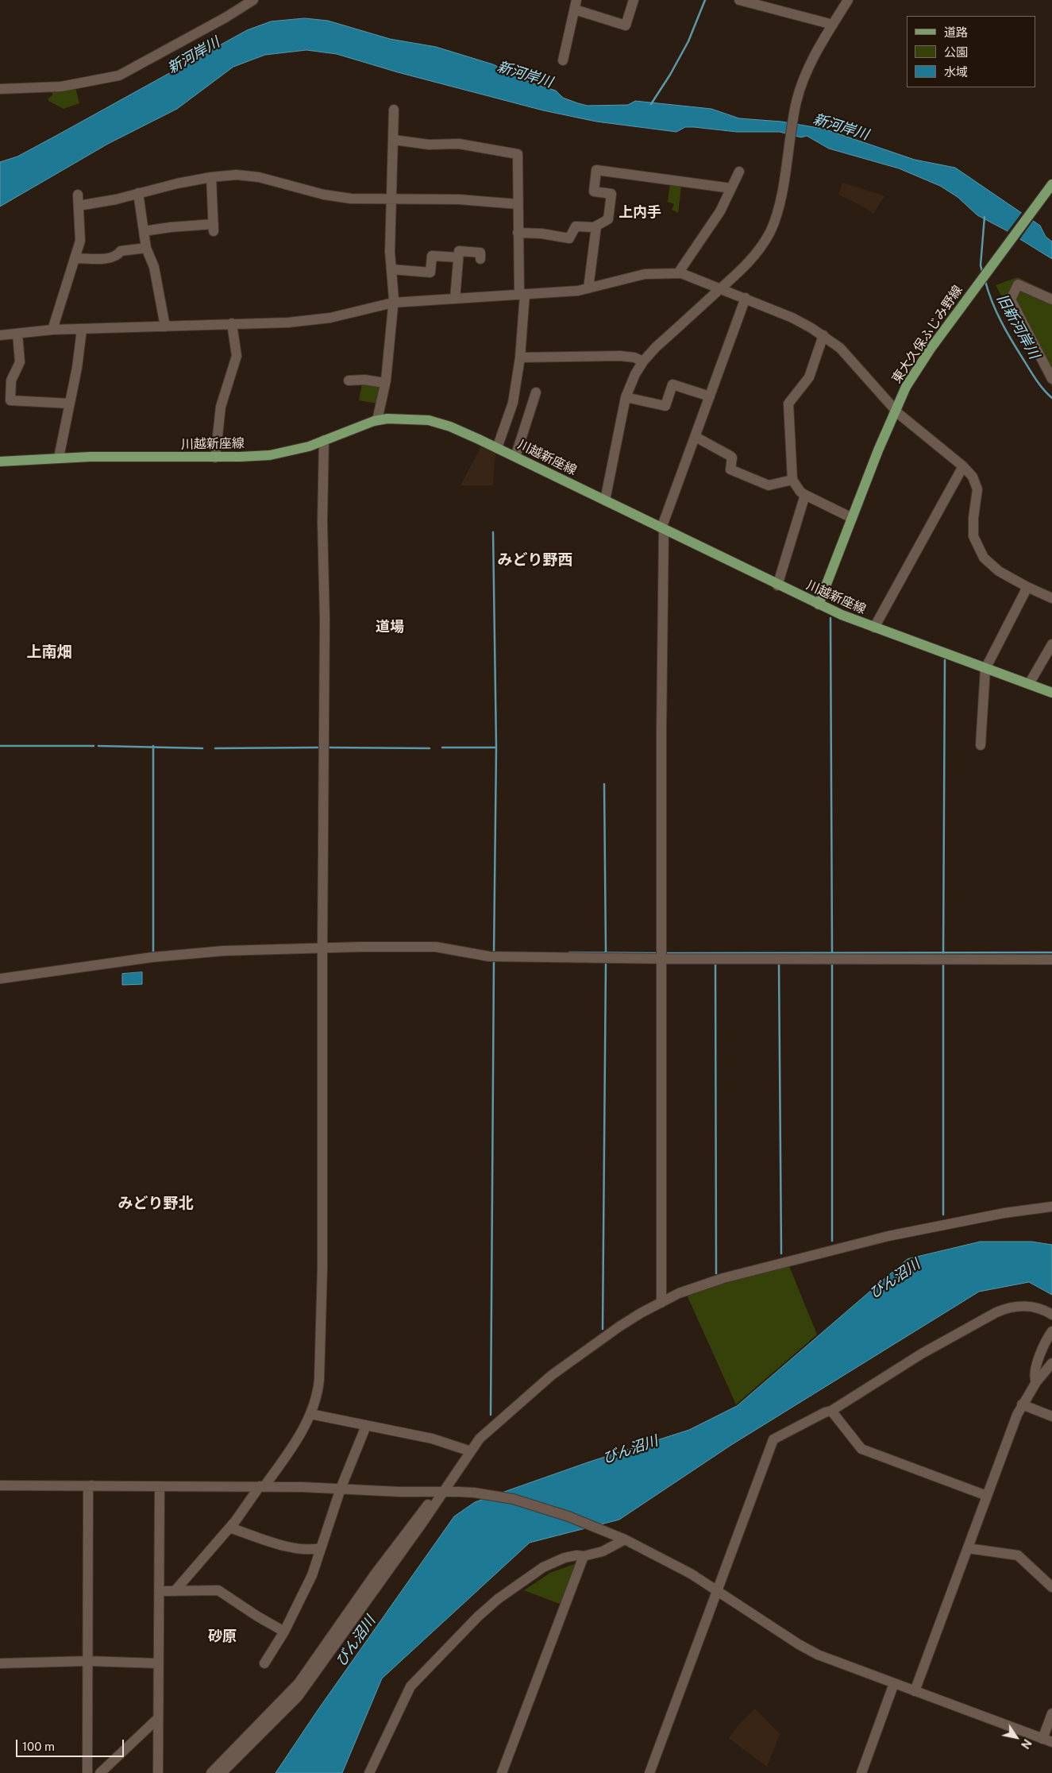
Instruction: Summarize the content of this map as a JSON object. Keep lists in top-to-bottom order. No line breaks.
{"streets":{"main road":["東大久保ふじみ野線","川越新座線"]},"crossings":[["東大久保ふじみ野線","川越新座線"]],"districts":["上内手","みどり野西","道場","上南畑","みどり野北","砂原"],"water":["新河岸川","旧新河岸川","びん沼川"],"legend":["道路","公園","水域"],"scale_bar":"100 m","north":"bottom right"}
